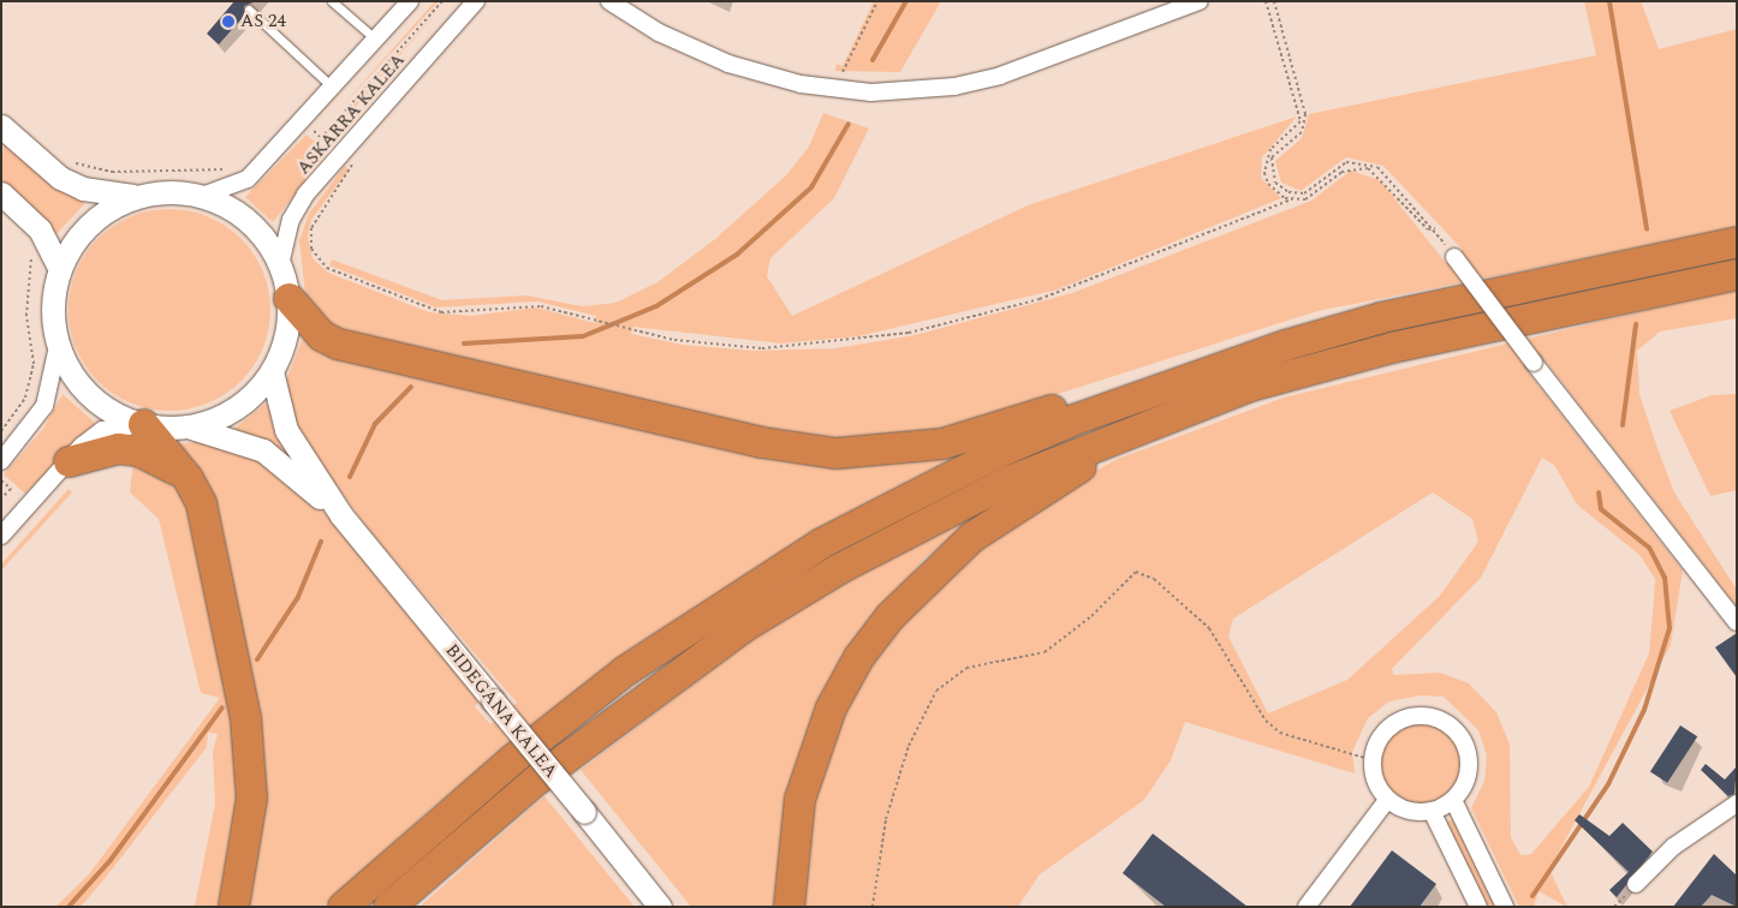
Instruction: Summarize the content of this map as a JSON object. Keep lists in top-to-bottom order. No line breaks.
{"streets":{"street":["ASKARRA KALEA","BIDEGANA KALEA"]},"places":["AS 24"]}
